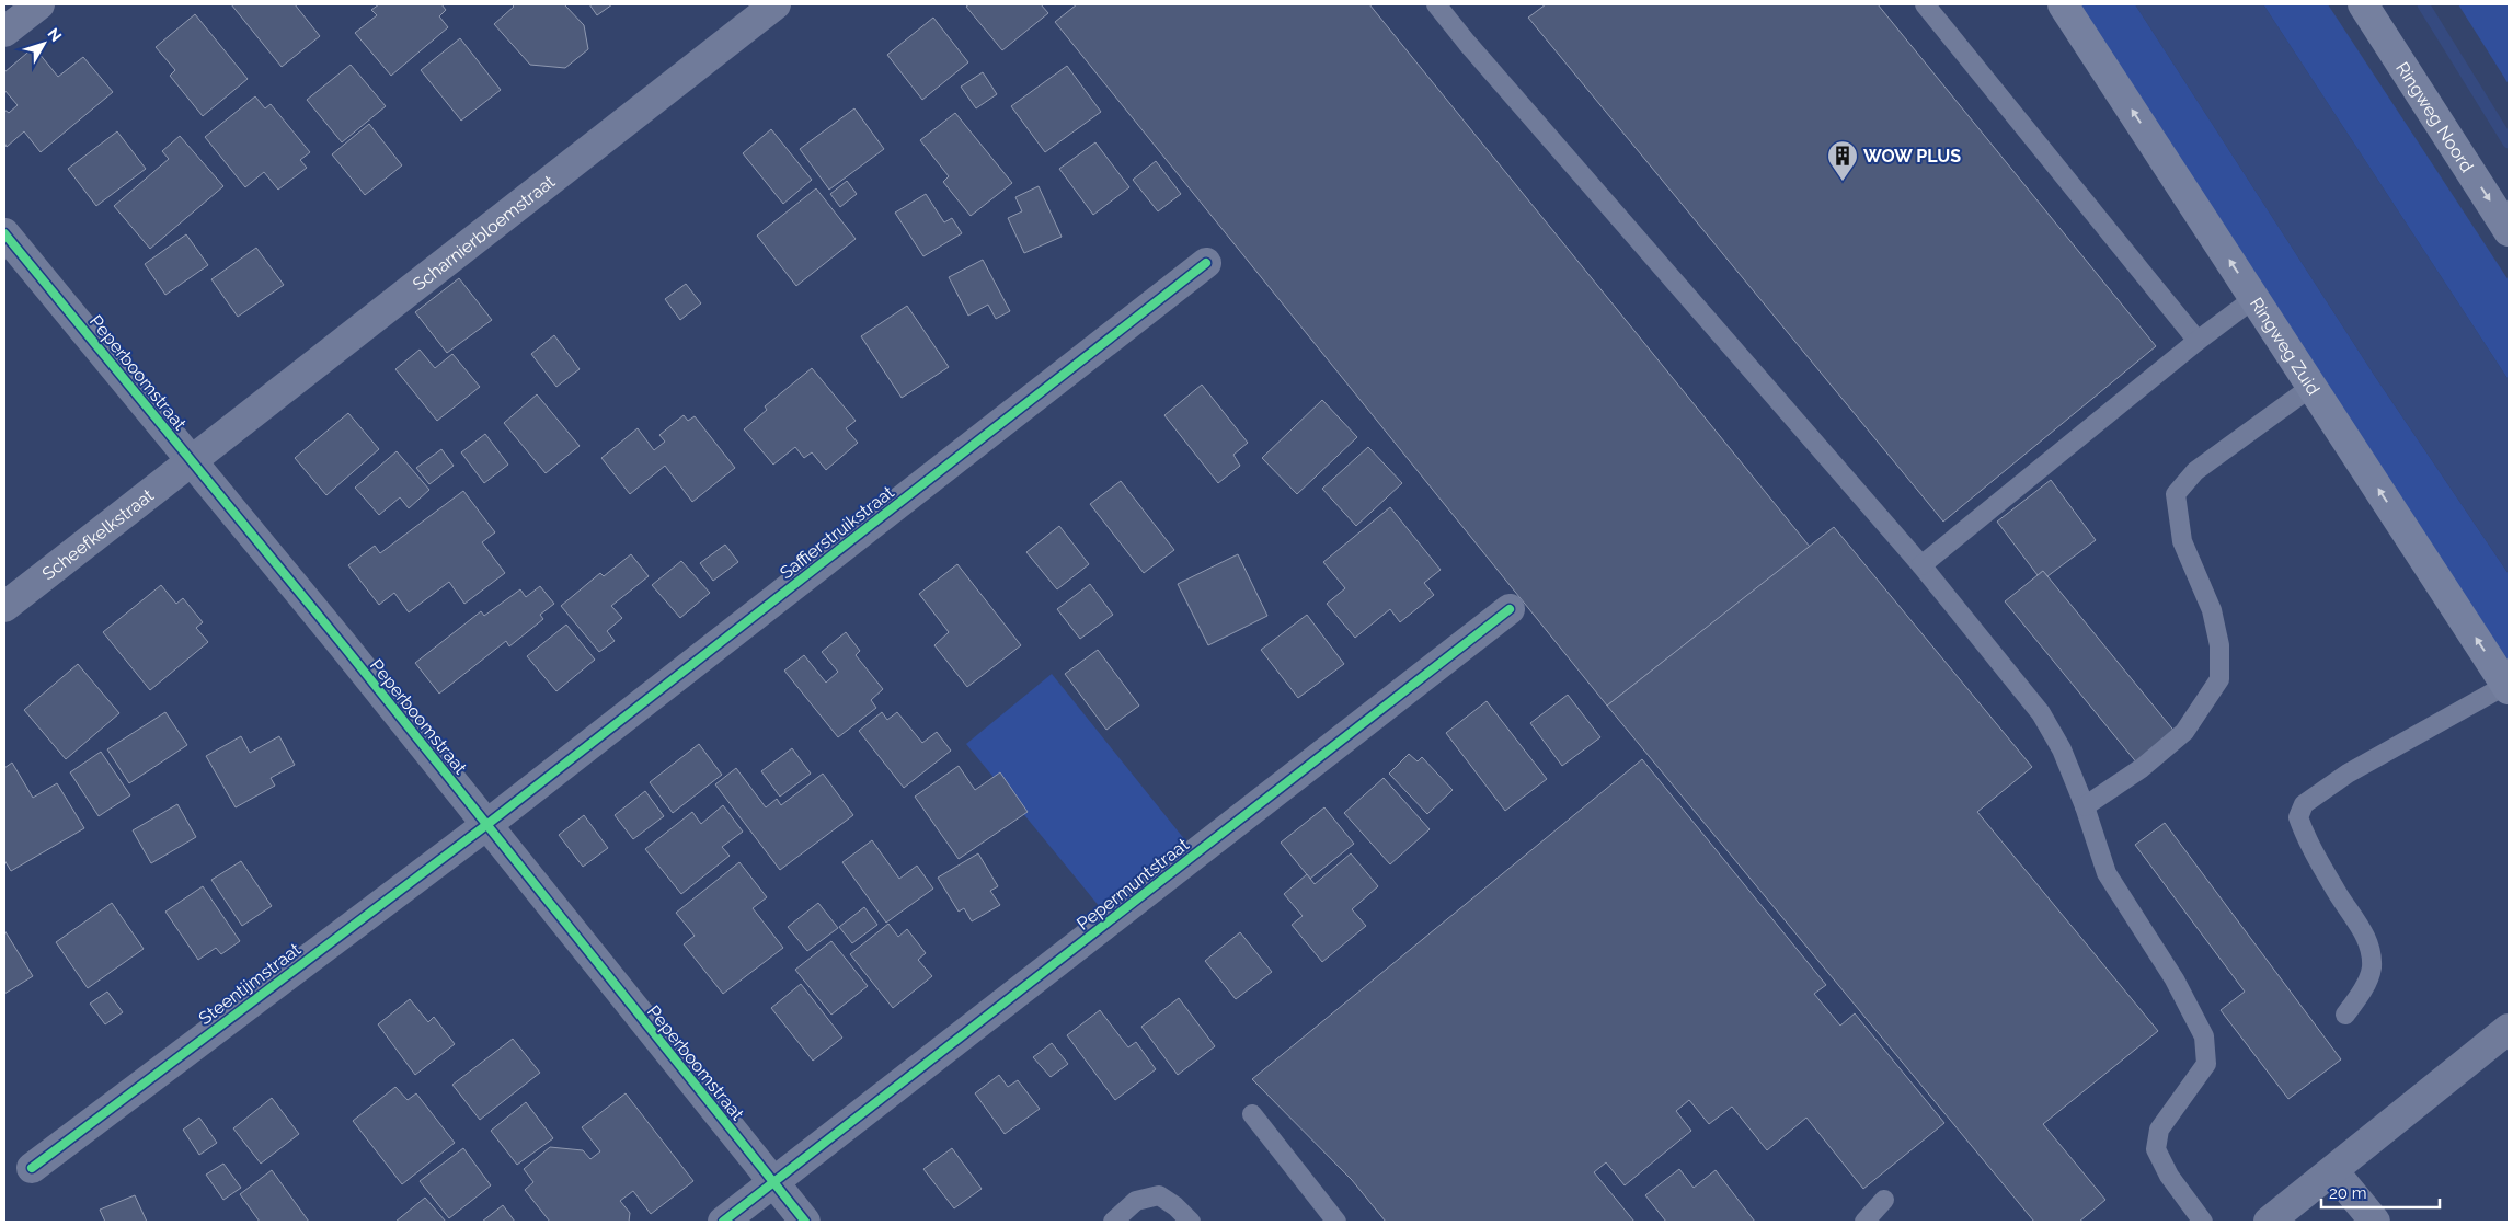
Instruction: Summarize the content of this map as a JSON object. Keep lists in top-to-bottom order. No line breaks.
{"streets":{"street":["Ringweg Noord","Scharnierbloemstraat","Ringweg Zuid","Peperboomstraat","Saffierstruikstraat","Scheefkelkstraat","Pepermuntstraat","Steentijmstraat"]},"crossings":[["Scharnierbloemstraat","Peperboomstraat"],["Scharnierbloemstraat","Scheefkelkstraat"],["Peperboomstraat","Saffierstruikstraat"],["Peperboomstraat","Scheefkelkstraat"],["Peperboomstraat","Pepermuntstraat"],["Peperboomstraat","Steentijmstraat"],["Saffierstruikstraat","Steentijmstraat"]],"one_way":["Ringweg Noord","Ringweg Zuid"],"places":{"building":["WOW PLUS"]},"scale_bar":"20 m","north":"top right"}
